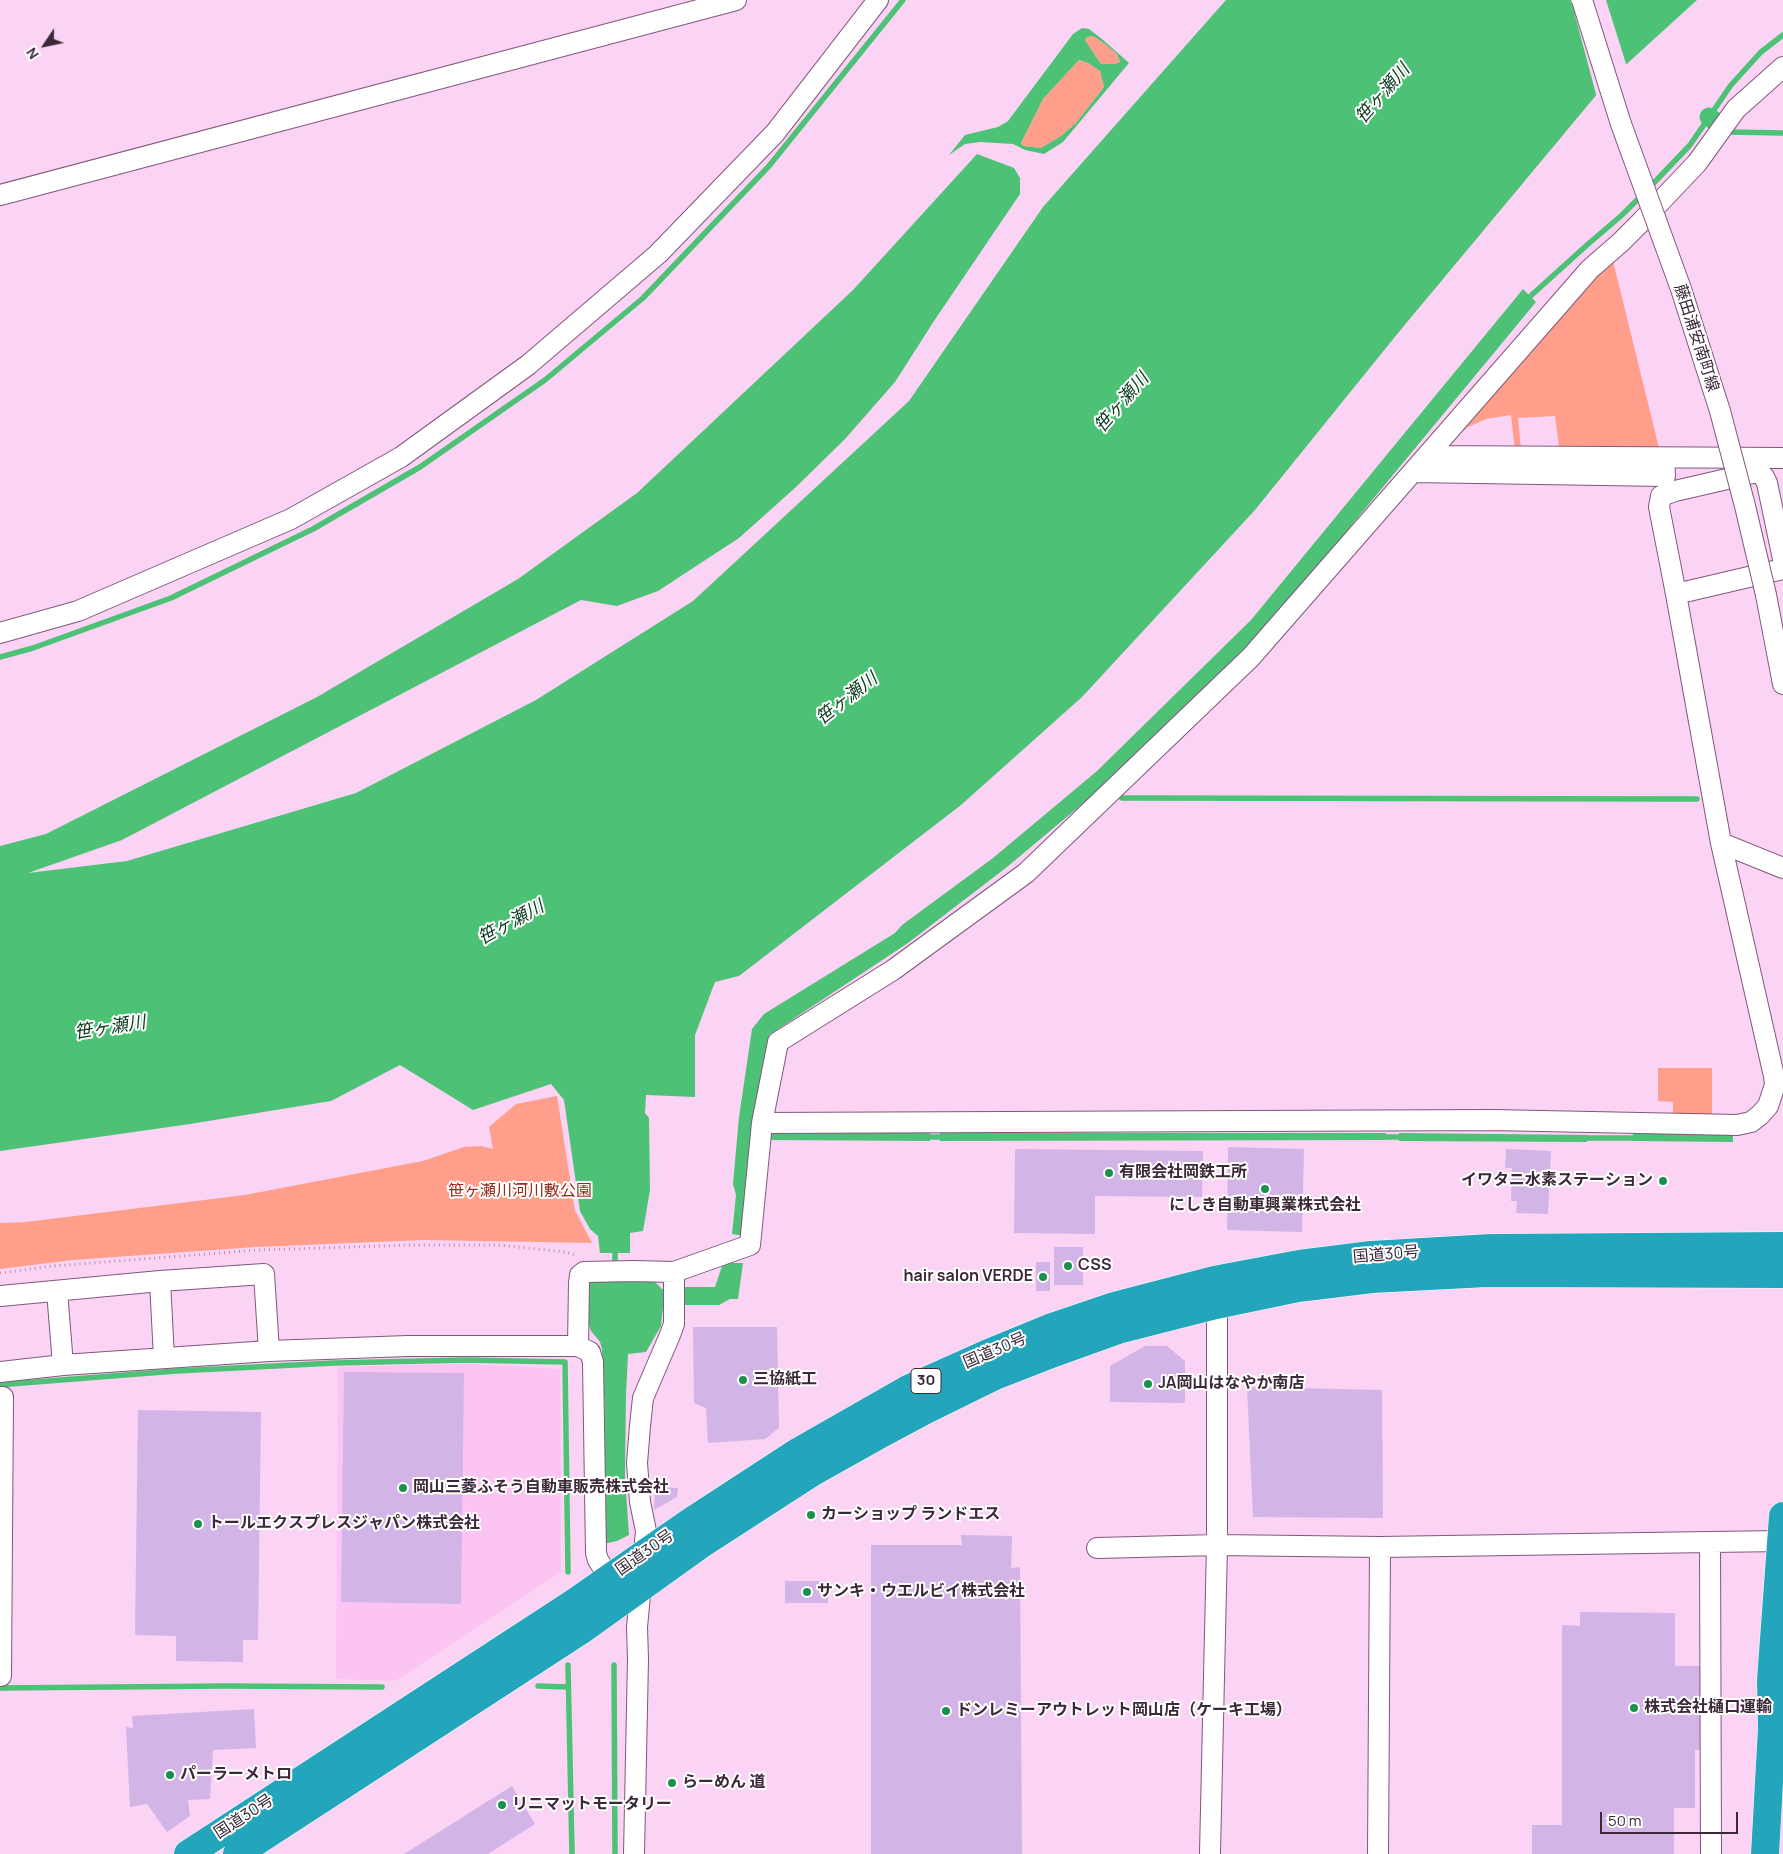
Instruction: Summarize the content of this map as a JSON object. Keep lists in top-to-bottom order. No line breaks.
{"streets":{"highway":["国道30号","30"],"street":["藤田浦安南町線"]},"water":["笹ヶ瀬川"],"parks":["笹ヶ瀬川河川敷公園"],"places":["有限会社岡鉄工所","イワタニ水素ステーション","にしき自動車興業株式会社","CSS","hair salon VERDE","三協紙工","JA岡山はなやか南店","岡山三菱ふそう自動車販売株式会社","カーショップ ランドエス","トールエクスプレスジャパン株式会社","サンキ・ウエルビイ株式会社","株式会社樋口運輸","ドンレミーアウトレット岡山店（ケーキ工場）","パーラーメトロ","らーめん 道","リニマットモータリー"],"scale_bar":"50 m","north":"bottom left"}
